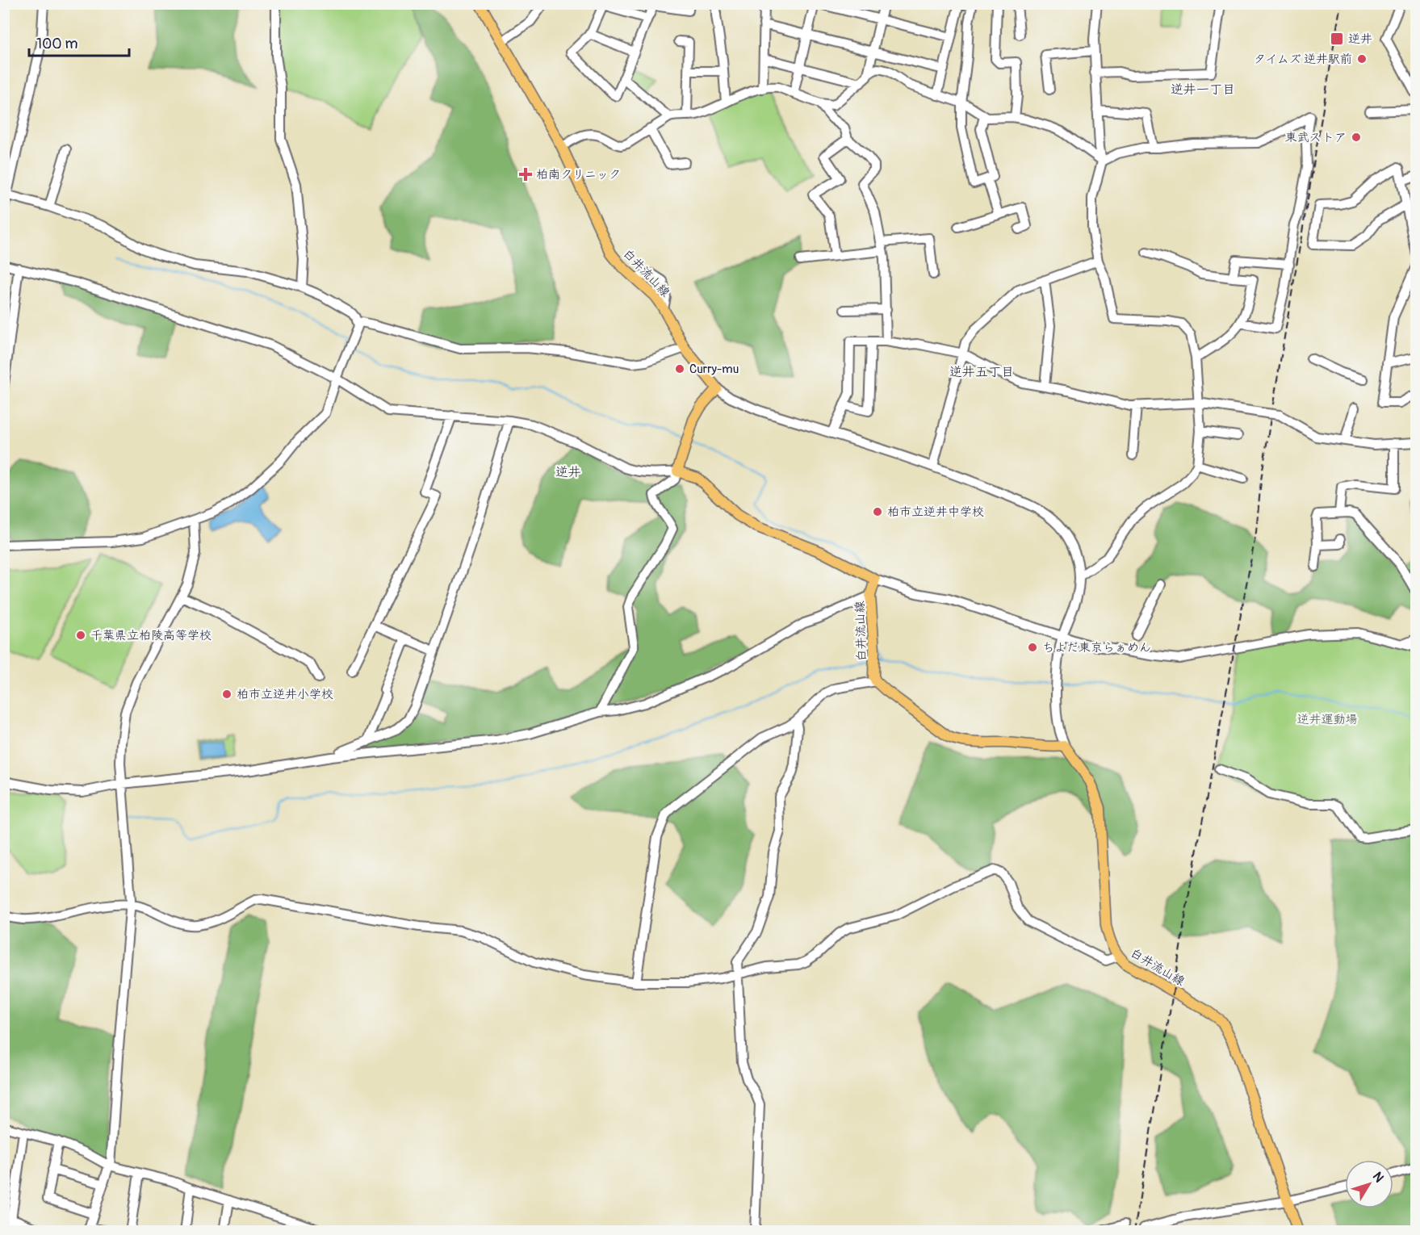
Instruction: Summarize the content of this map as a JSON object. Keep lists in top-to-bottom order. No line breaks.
{"streets":{"main road":["白井流山線"]},"districts":["逆井一丁目","逆井五丁目","逆井"],"parks":["逆井運動場"],"places":{"transit":["逆井"],"other":["タイムズ 逆井駅前","東武ストア","Curry-mu","柏市立逆井中学校","千葉県立柏陵高等学校","ちよだ東京らぁめん","柏市立逆井小学校"],"health":["柏南クリニック"]},"scale_bar":"100 m","north":"top right"}
